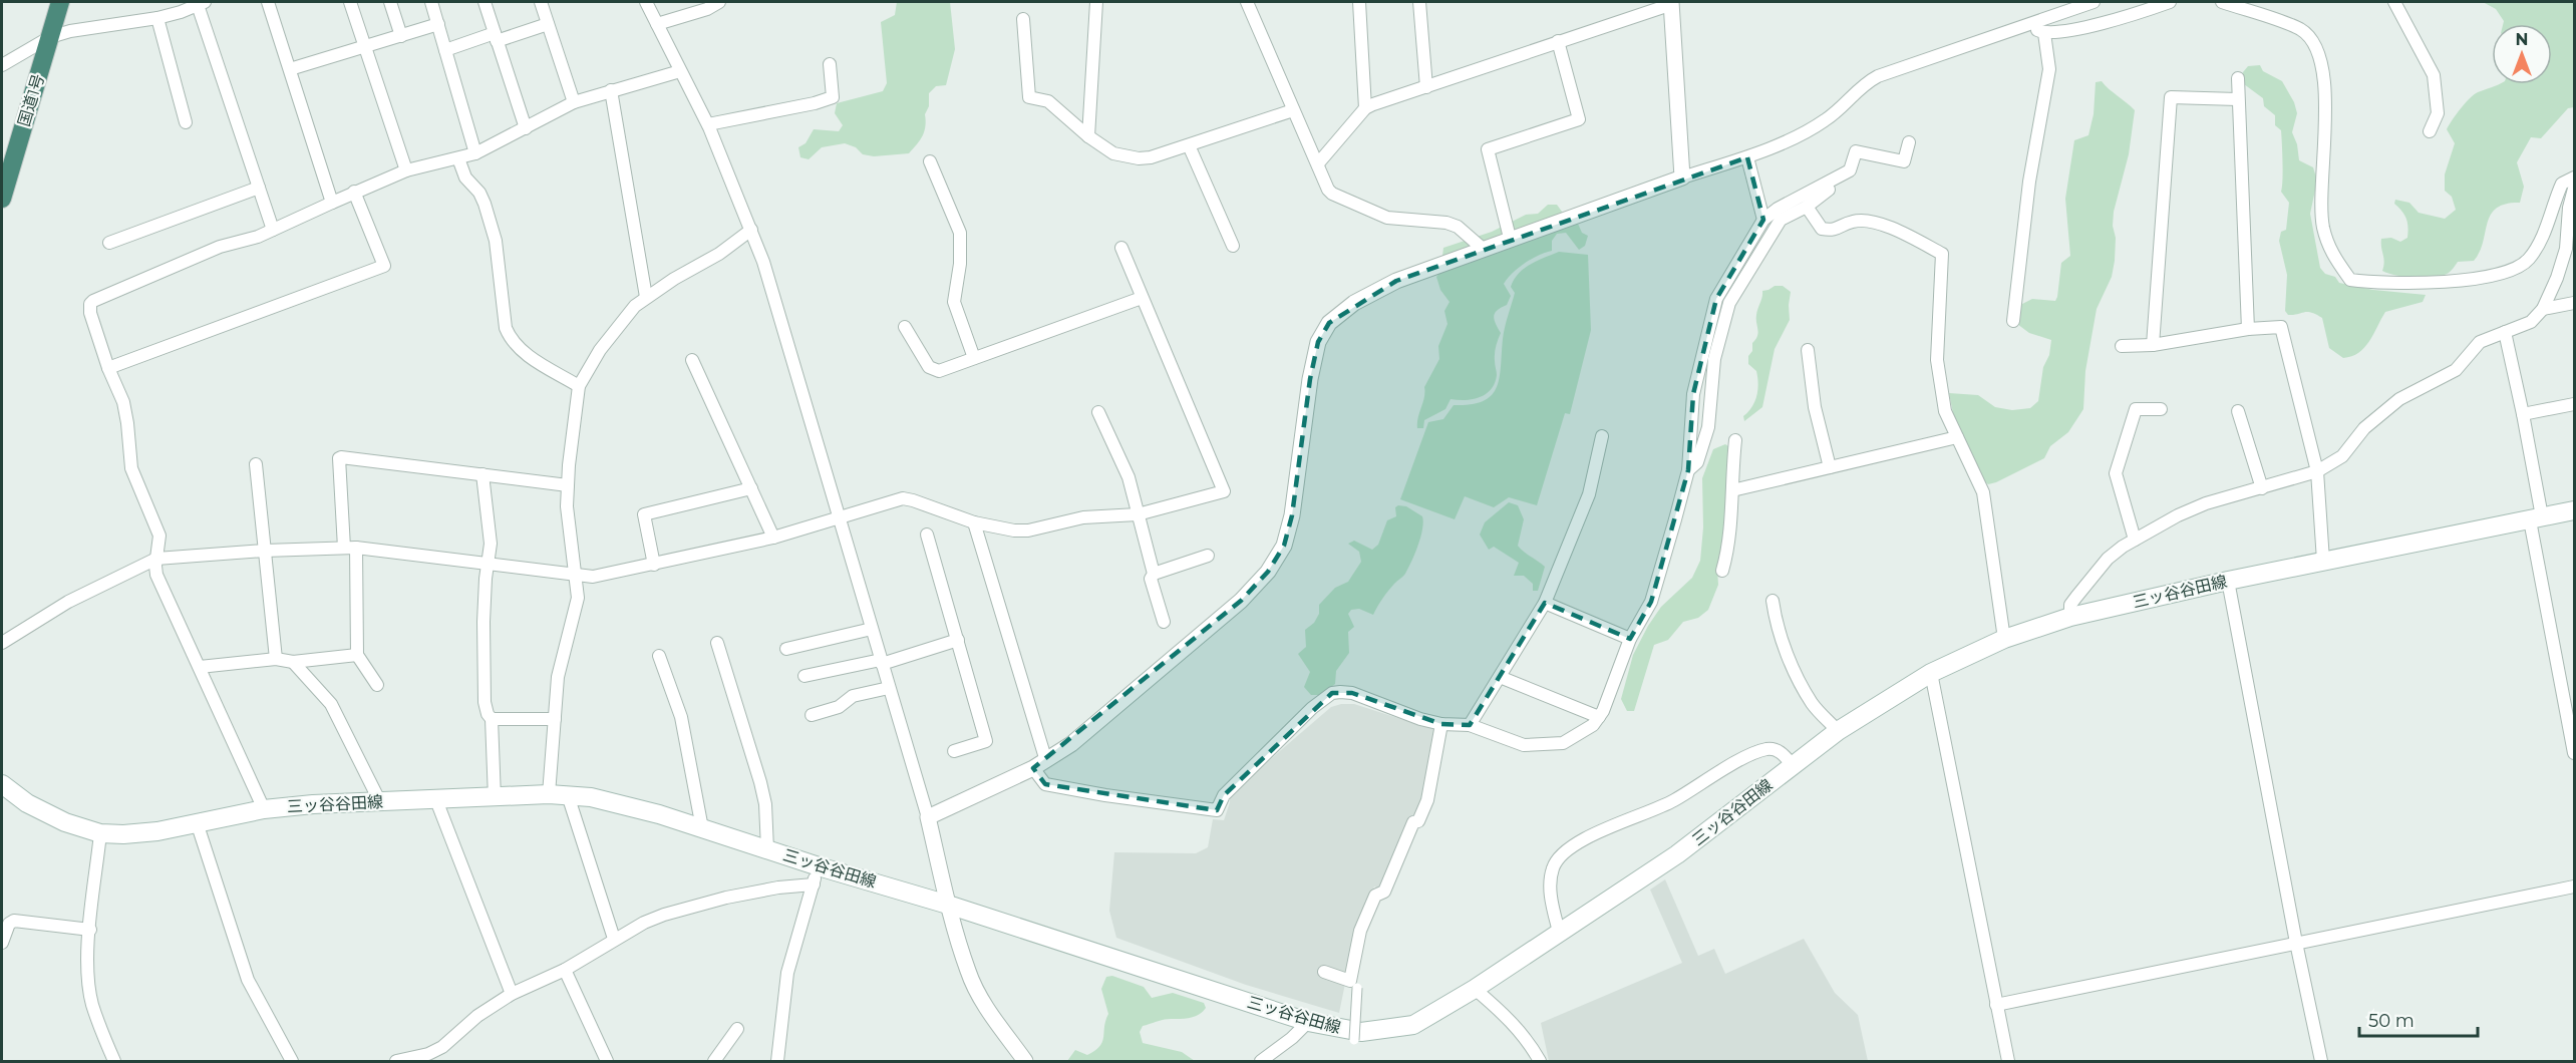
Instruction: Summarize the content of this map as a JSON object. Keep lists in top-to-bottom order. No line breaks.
{"streets":{"highway":["国道1号"],"main road":["三ッ谷谷田線"]},"scale_bar":"50 m","north":"top"}
